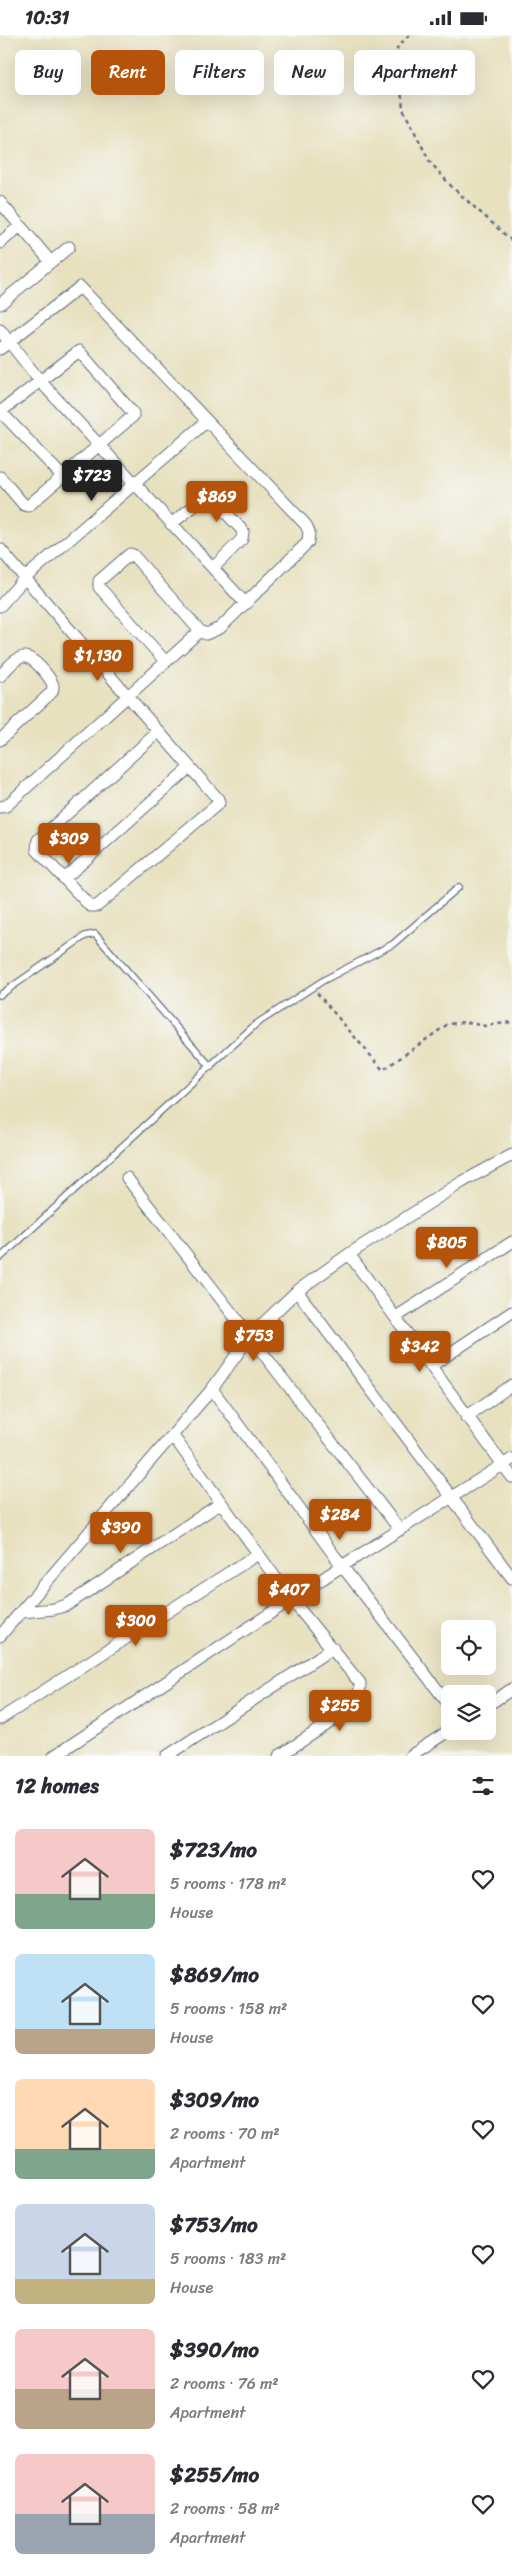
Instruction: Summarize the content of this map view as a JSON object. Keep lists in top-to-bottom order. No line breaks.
{"page":{"status":"10:31","chip":["Buy","Rent","Filters","New","Apartment"],"price":["$723","$869","$1,130","$309","$805","$753","$342","$284","$390","$407","$300","$255"],"heading":"12 homes","list":[{"name":"$723/mo","note":"5 rooms · 178 m² · House"},{"name":"$869/mo","note":"5 rooms · 158 m² · House"},{"name":"$309/mo","note":"2 rooms · 70 m² · Apartment"},{"name":"$753/mo","note":"5 rooms · 183 m² · House"},{"name":"$390/mo","note":"2 rooms · 76 m² · Apartment"},{"name":"$255/mo","note":"2 rooms · 58 m² · Apartment"}]}}
